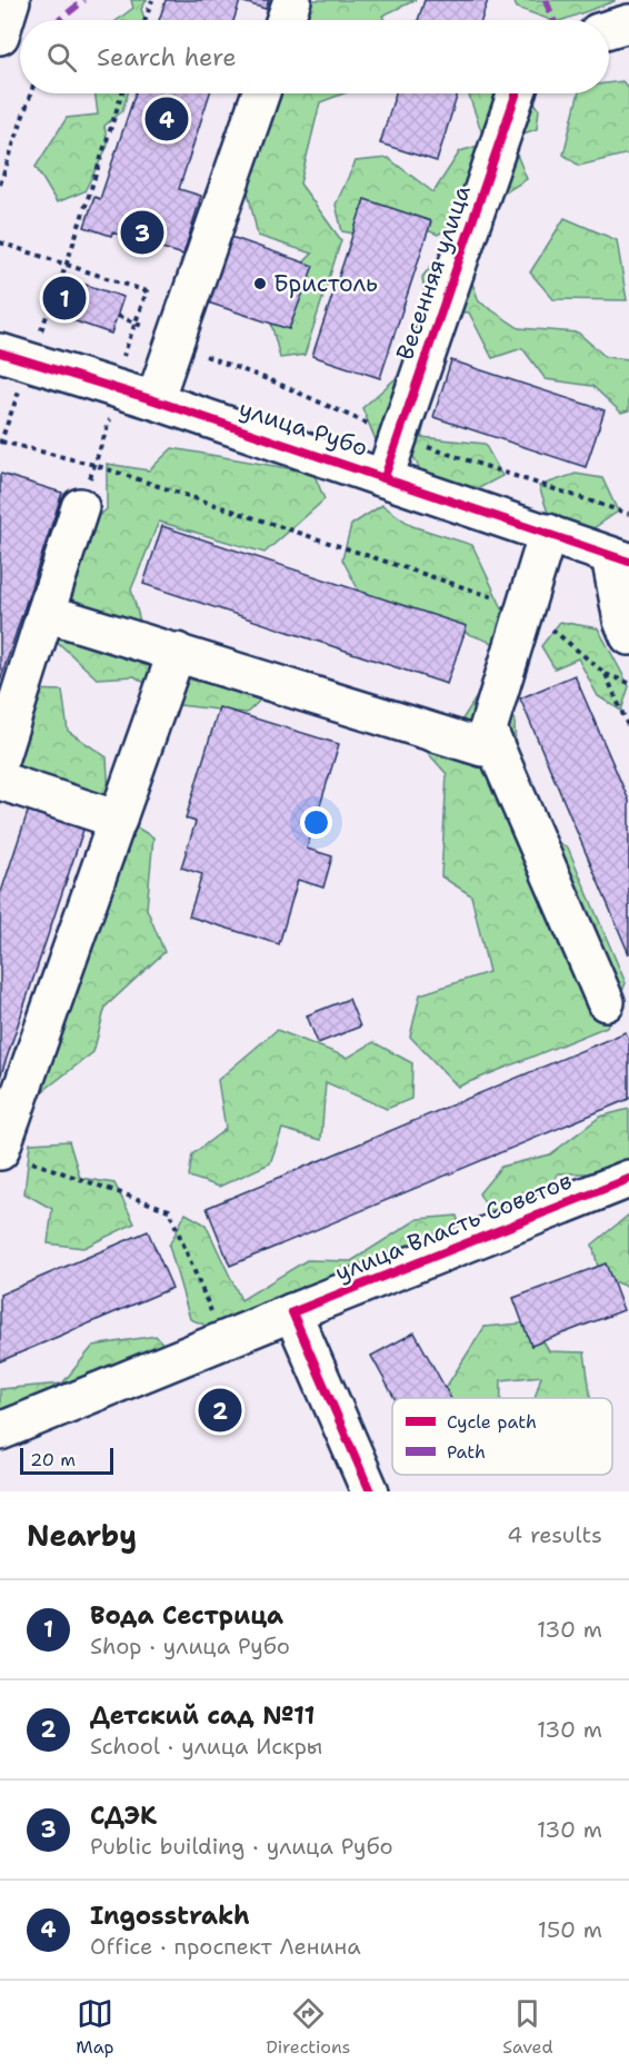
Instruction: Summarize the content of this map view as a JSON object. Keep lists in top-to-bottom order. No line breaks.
{"streets":{"street":["Весенняя улица","улица Рубо","улица Власть Советов"]},"crossings":[["Весенняя улица","улица Рубо"]],"places":["Бристоль"],"legend":["Cycle path","Path"],"scale_bar":"20 m","page":{"search":"Search here","pins":["4","3","1","2"],"scale":"20 m","heading":["Nearby","4 results"],"list":[{"mark":"1","name":"Вода Сестрица","note":"Shop · улица Рубо","value":"130 m"},{"mark":"2","name":"Детский сад №11","note":"School · улица Искры","value":"130 m"},{"mark":"3","name":"СДЭК","note":"Public building · улица Рубо","value":"130 m"},{"mark":"4","name":"Ingosstrakh","note":"Office · проспект Ленина","value":"150 m"}],"nav":["Map","Directions","Saved"]}}
